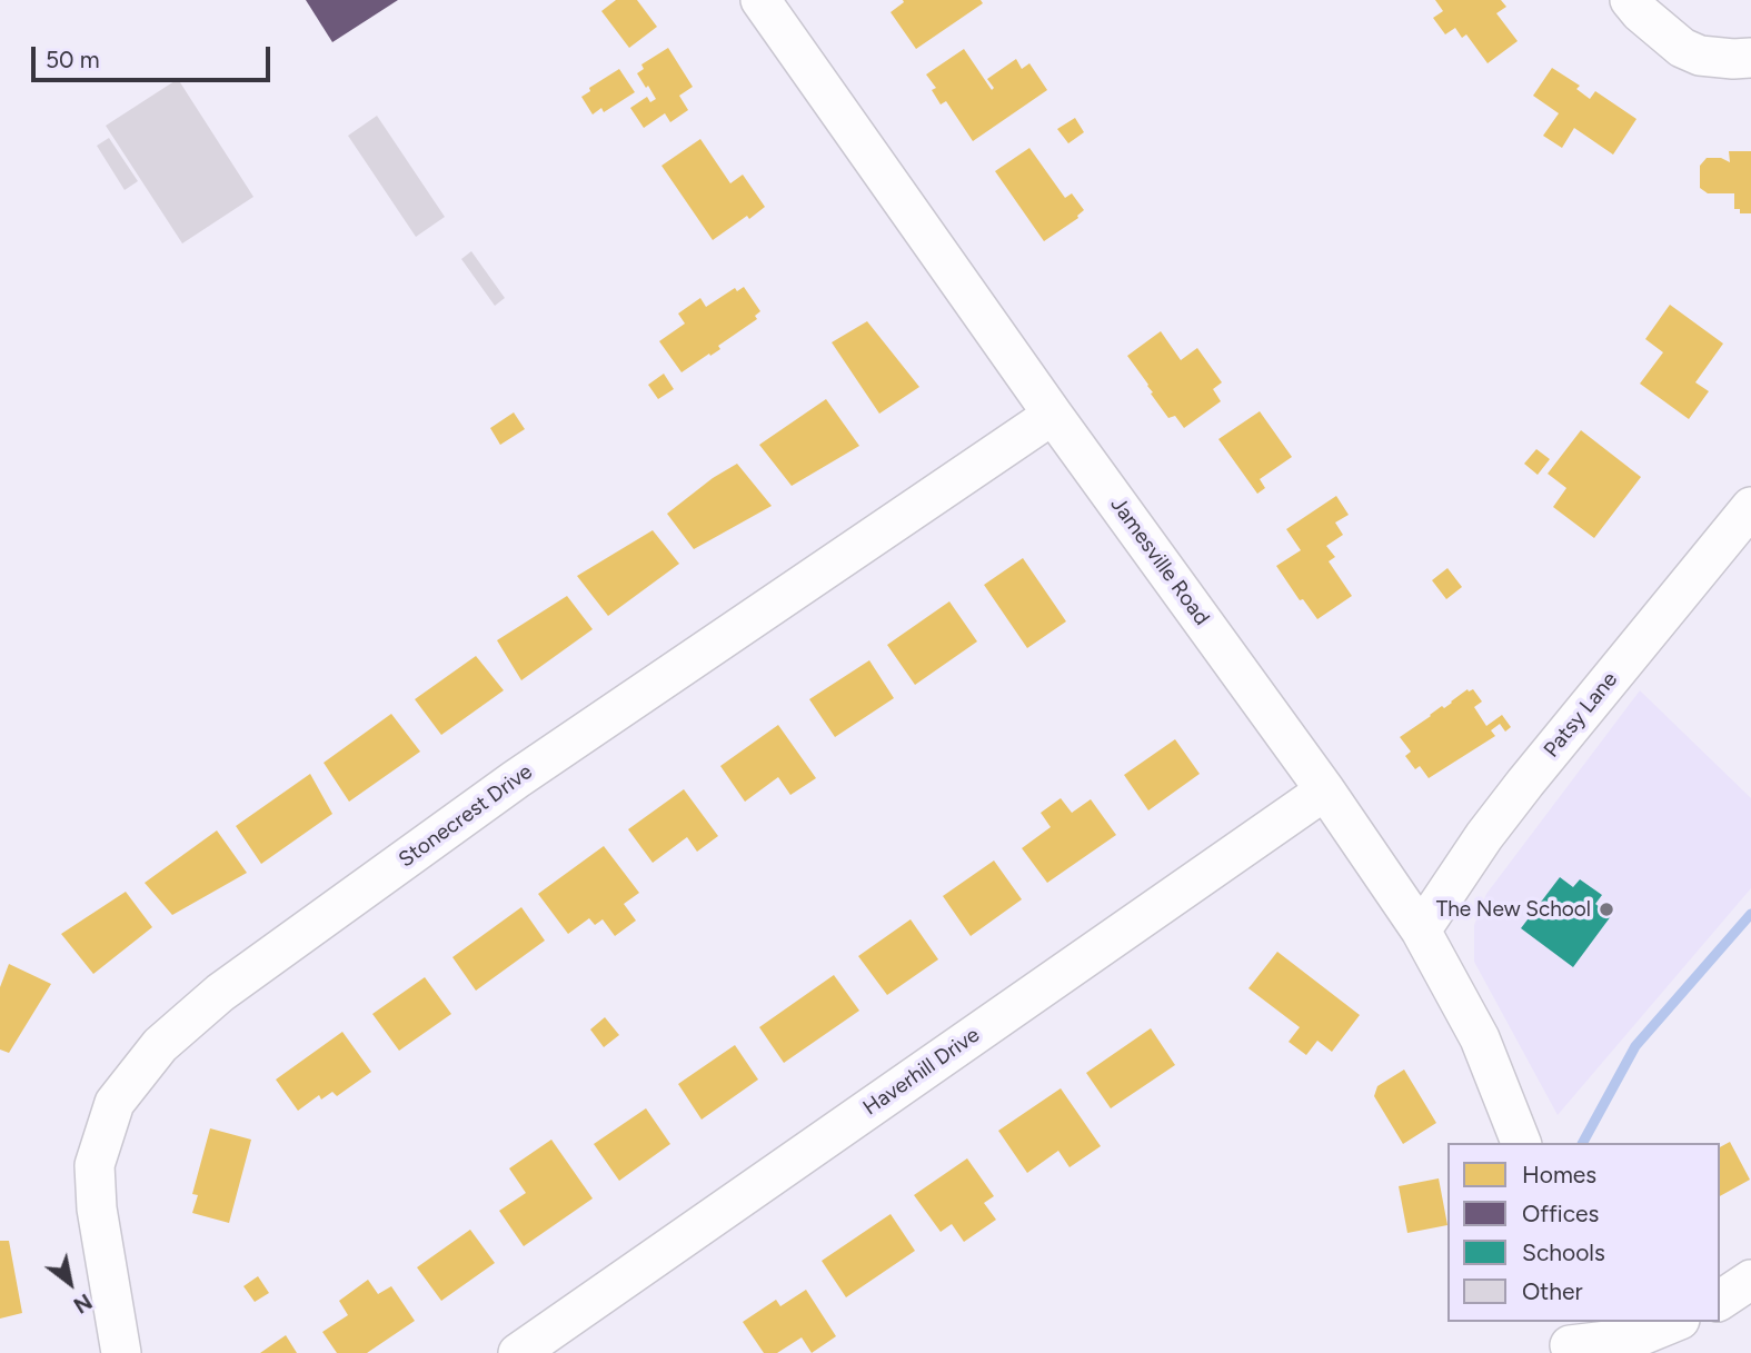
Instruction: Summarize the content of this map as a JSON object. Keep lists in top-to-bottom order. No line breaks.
{"streets":{"street":["Jamesville Road","Patsy Lane","Stonecrest Drive","Haverhill Drive"]},"crossings":[["Jamesville Road","Patsy Lane"],["Jamesville Road","Stonecrest Drive"],["Jamesville Road","Haverhill Drive"]],"places":["The New School"],"legend":["Homes","Offices","Schools","Other"],"scale_bar":"50 m","north":"bottom right"}
